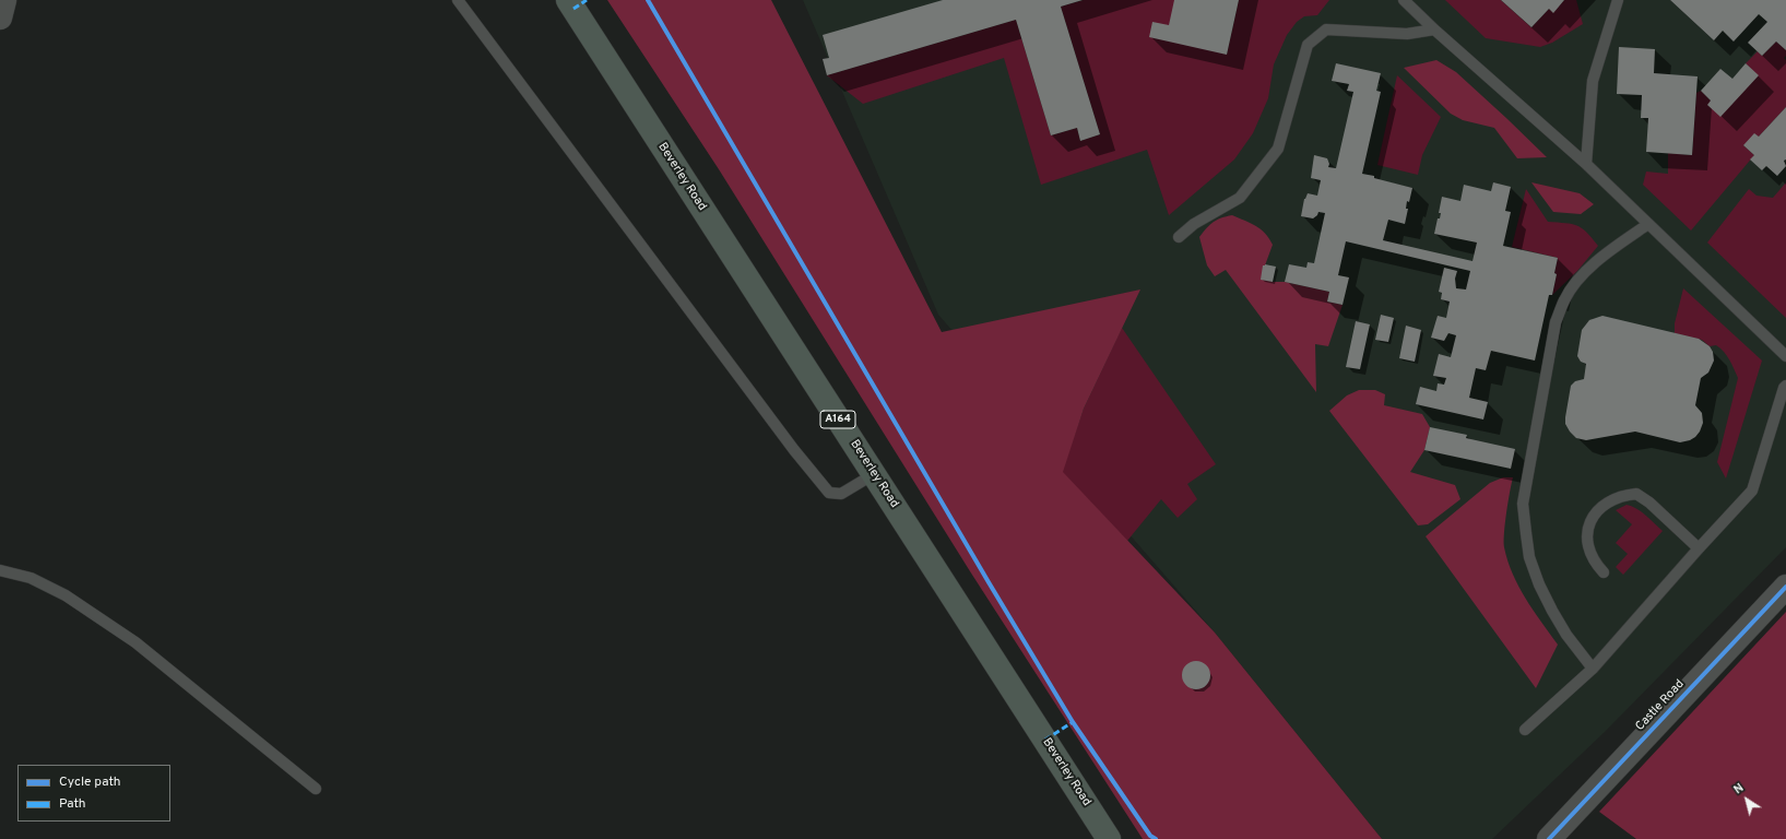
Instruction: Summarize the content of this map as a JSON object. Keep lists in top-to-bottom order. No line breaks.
{"streets":{"highway":["Beverley Road","A164"],"street":["Castle Road"]},"legend":["Cycle path","Path"],"north":"top left"}
